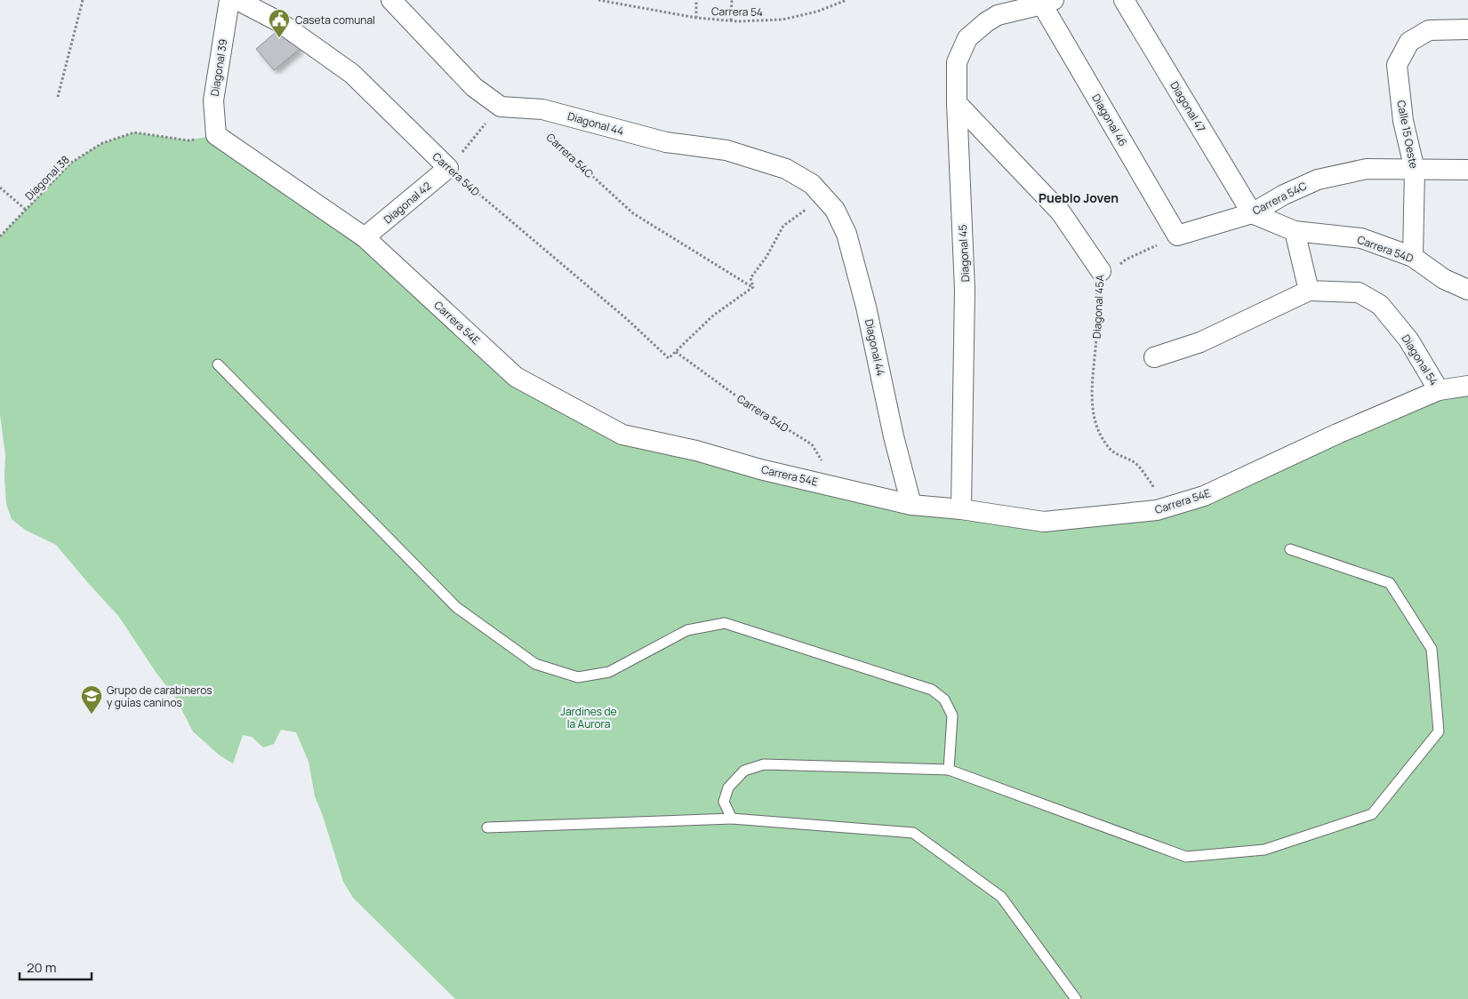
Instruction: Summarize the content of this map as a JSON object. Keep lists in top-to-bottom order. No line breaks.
{"streets":{"street":["Diagonal 39","Diagonal 47","Diagonal 46","Diagonal 44","Calle 15 Oeste","Carrera 54C","Carrera 54D","Diagonal 42","Diagonal 45","Diagonal 45A","Carrera 54E","Diagonal 54"],"path":["Carrera 54","Diagonal 38"]},"crossings":[["Diagonal 39","Diagonal 38"],["Diagonal 39","Carrera 54E"],["Diagonal 47","Carrera 54C"],["Diagonal 46","Carrera 54C"],["Diagonal 46","Diagonal 45"],["Diagonal 44","Carrera 54C"],["Diagonal 44","Carrera 54E"],["Calle 15 Oeste","Carrera 54C"],["Calle 15 Oeste","Carrera 54D"],["Carrera 54D","Diagonal 42"],["Carrera 54D","Carrera 54E"],["Diagonal 38","Carrera 54E"],["Diagonal 42","Carrera 54E"],["Diagonal 45","Diagonal 45A"],["Diagonal 45","Carrera 54E"],["Diagonal 45A","Carrera 54E"],["Carrera 54E","Diagonal 54"]],"districts":["Pueblo Joven"],"parks":["Jardines de la Aurora"],"places":{"public building":["Caseta comunal"],"school or university":["Grupo de carabineros y guías caninos"]},"scale_bar":"20 m"}
